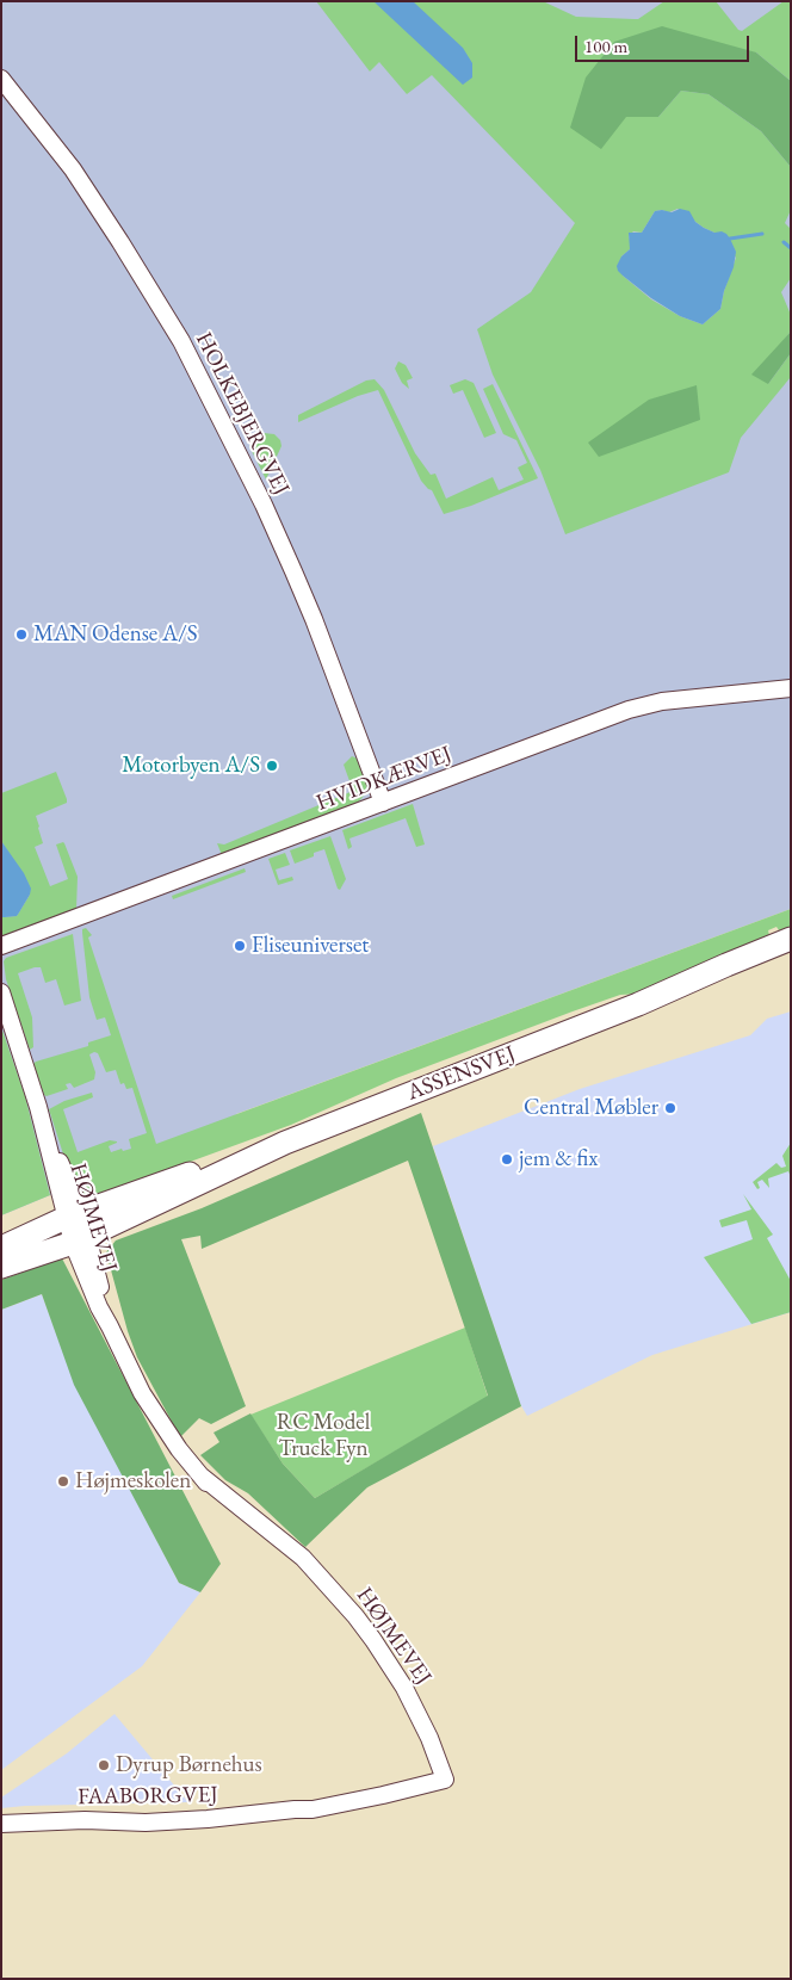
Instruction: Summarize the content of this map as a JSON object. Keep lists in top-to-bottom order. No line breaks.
{"streets":{"main road":["ASSENSVEJ"],"street":["HOLKEBJERGVEJ","HVIDKÆRVEJ","HØJMEVEJ","FAABORGVEJ"]},"crossings":[["HOLKEBJERGVEJ","HVIDKÆRVEJ"],["ASSENSVEJ","HØJMEVEJ"],["HØJMEVEJ","FAABORGVEJ"]],"parks":["RC Model Truck Fyn"],"places":["MAN Odense A/S","Motorbyen A/S","Fliseuniverset","Central Møbler","jem & fix","Højmeskolen","Dyrup Børnehus"],"scale_bar":"100 m"}
